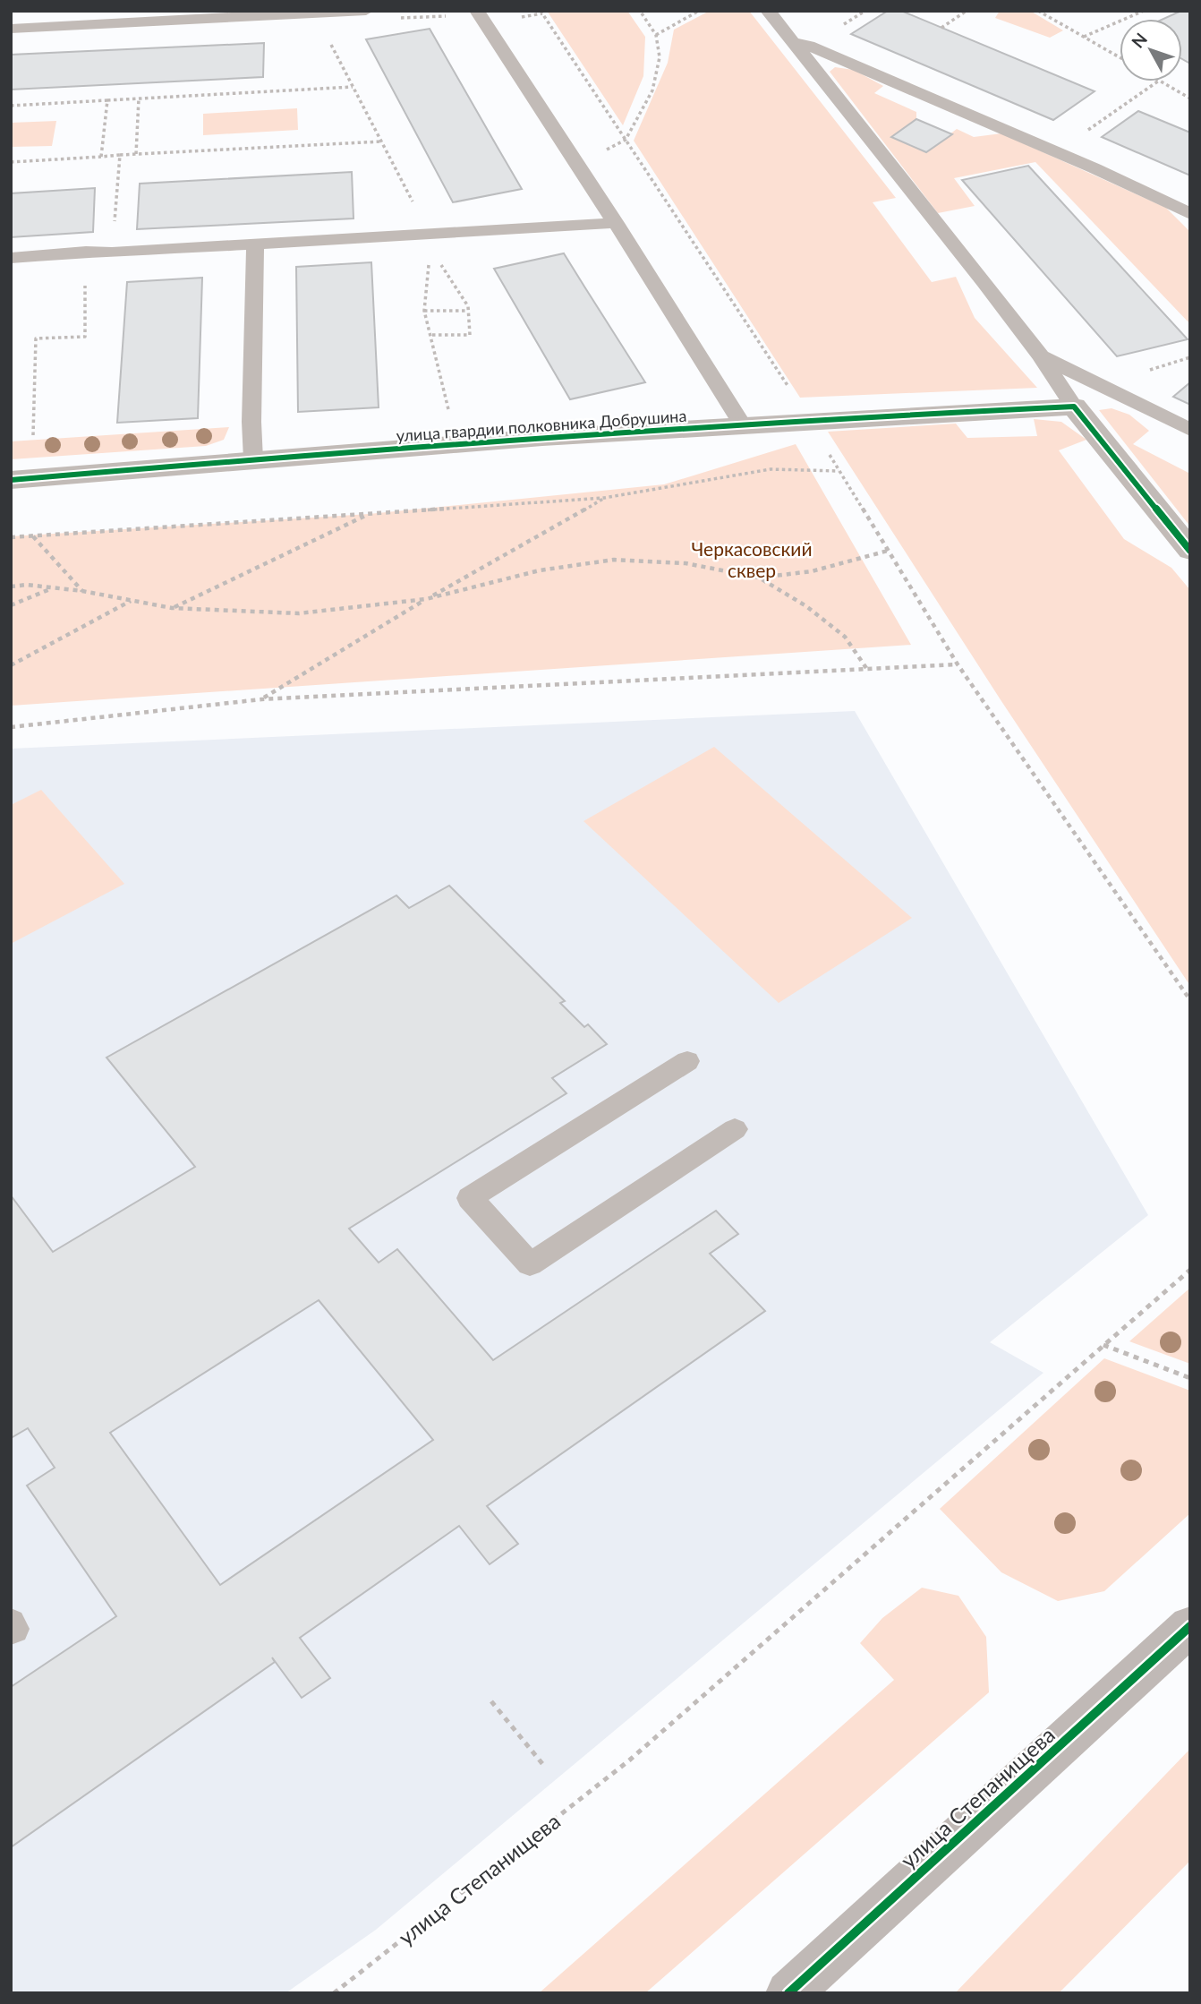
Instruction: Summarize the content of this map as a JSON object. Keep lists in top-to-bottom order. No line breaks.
{"streets":{"street":["улица гвардии полковника Добрушина","улица Степанищева"]},"parks":["Черкасовский сквер"],"north":"top left"}
